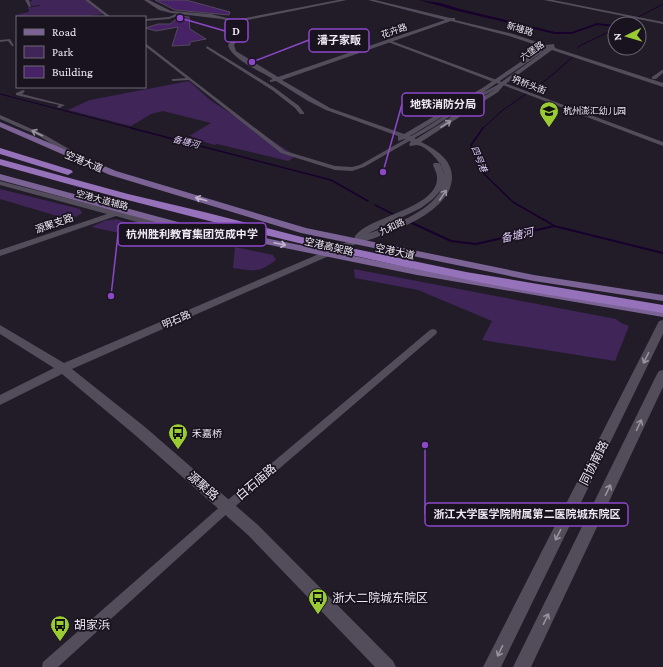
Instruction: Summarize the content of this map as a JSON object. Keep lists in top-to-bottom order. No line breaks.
{"streets":{"highway":["空港高架路"],"main road":["空港大道"],"street":["新塘路","花卉路","六堡路","坍桥头街","空港大道辅路","源聚支路","九和路","明石路","同协南路","白石庙路","源聚路"]},"crossings":[["新塘路","花卉路"],["新塘路","六堡路"],["花卉路","坍桥头街"],["花卉路","九和路"],["六堡路","坍桥头街"],["六堡路","九和路"],["空港大道","空港大道辅路"],["空港大道","九和路"],["空港大道","空港高架路"],["空港大道","明石路"],["空港大道辅路","源聚支路"],["九和路","明石路"],["明石路","源聚路"],["白石庙路","源聚路"]],"water":["备塘河","四号港"],"places":{"other":["D","潘子家畈","地铁消防分局","杭州胜利教育集团笕成中学","浙江大学医学院附属第二医院城东院区"],"school or university":["杭州澎汇幼儿园"],"bus stop":["禾嘉桥","浙大二院城东院区","胡家浜"]},"legend":["Road","Park","Building"],"north":"left"}
